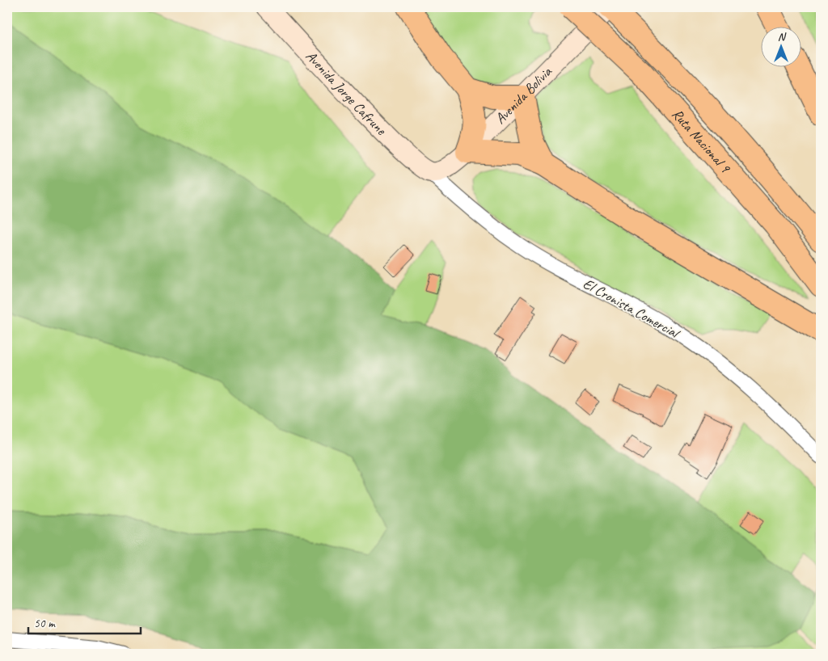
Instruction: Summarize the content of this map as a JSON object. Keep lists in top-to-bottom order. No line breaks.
{"streets":{"highway":["Ruta Nacional 9"],"street":["Avenida Jorge Cafrune","Avenida Bolivia","El Cronista Comercial"]},"crossings":[["Avenida Jorge Cafrune","Avenida Bolivia"],["Avenida Jorge Cafrune","El Cronista Comercial"],["Avenida Bolivia","Ruta Nacional 9"],["Avenida Bolivia","El Cronista Comercial"]],"scale_bar":"50 m","north":"top"}
